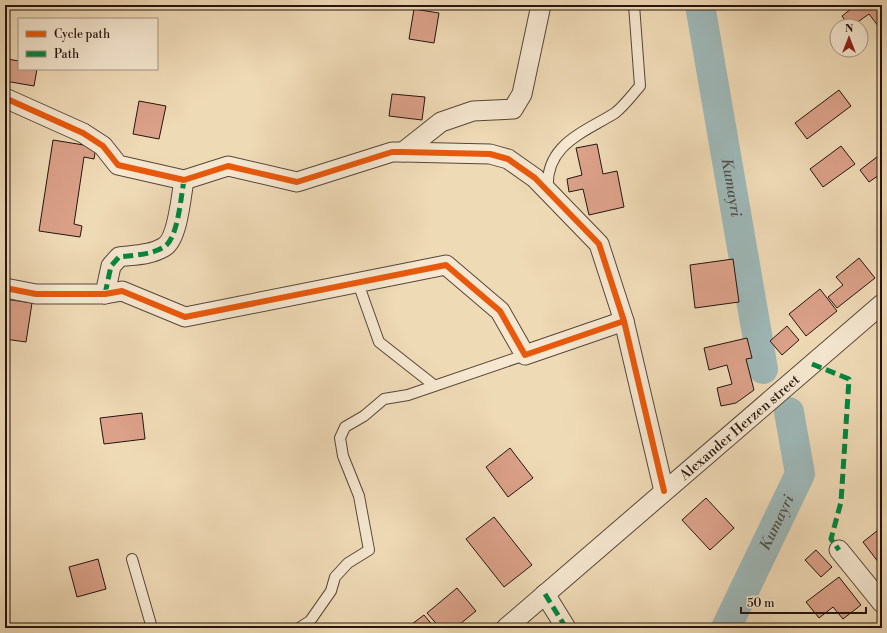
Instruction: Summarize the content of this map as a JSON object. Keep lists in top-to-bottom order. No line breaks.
{"streets":{"street":["Alexander Herzen street"]},"water":["Kumayri"],"legend":["Cycle path","Path"],"scale_bar":"50 m","north":"top"}
